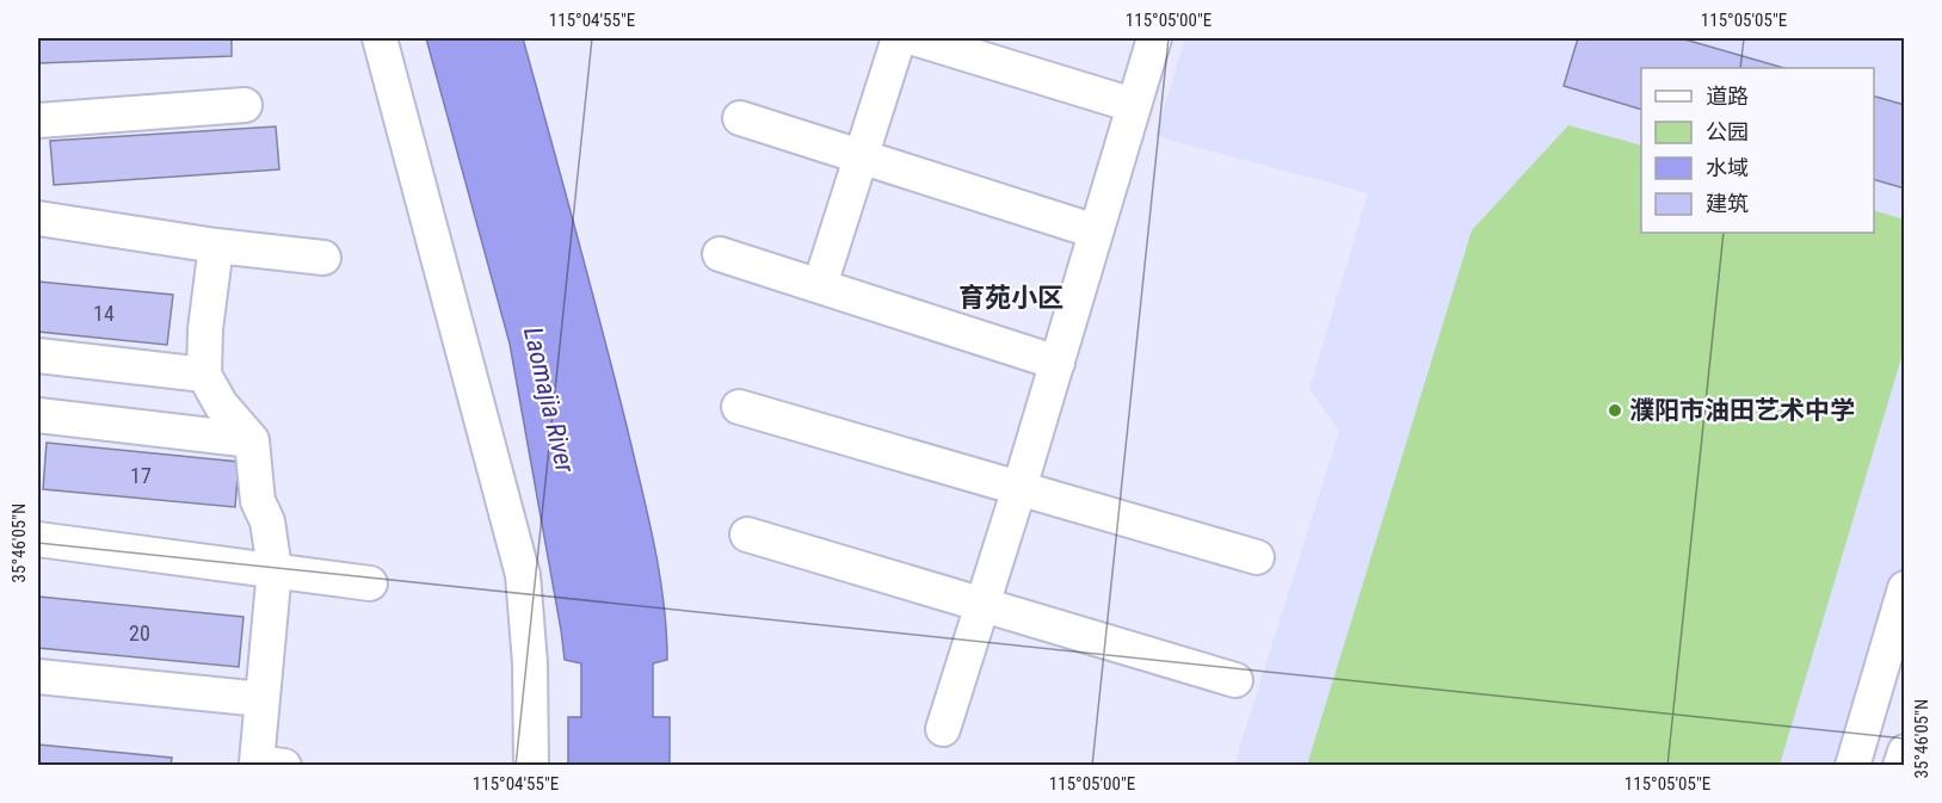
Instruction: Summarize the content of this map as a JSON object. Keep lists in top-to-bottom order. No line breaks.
{"districts":["育苑小区"],"water":["Laomajia River"],"places":["濮阳市油田艺术中学"],"house_numbers":["14","17","20"],"legend":["道路","公园","水域","建筑"],"coordinates":["115°04'55\"E","115°05'00\"E","115°05'05\"E","35°46'05\"N"]}
